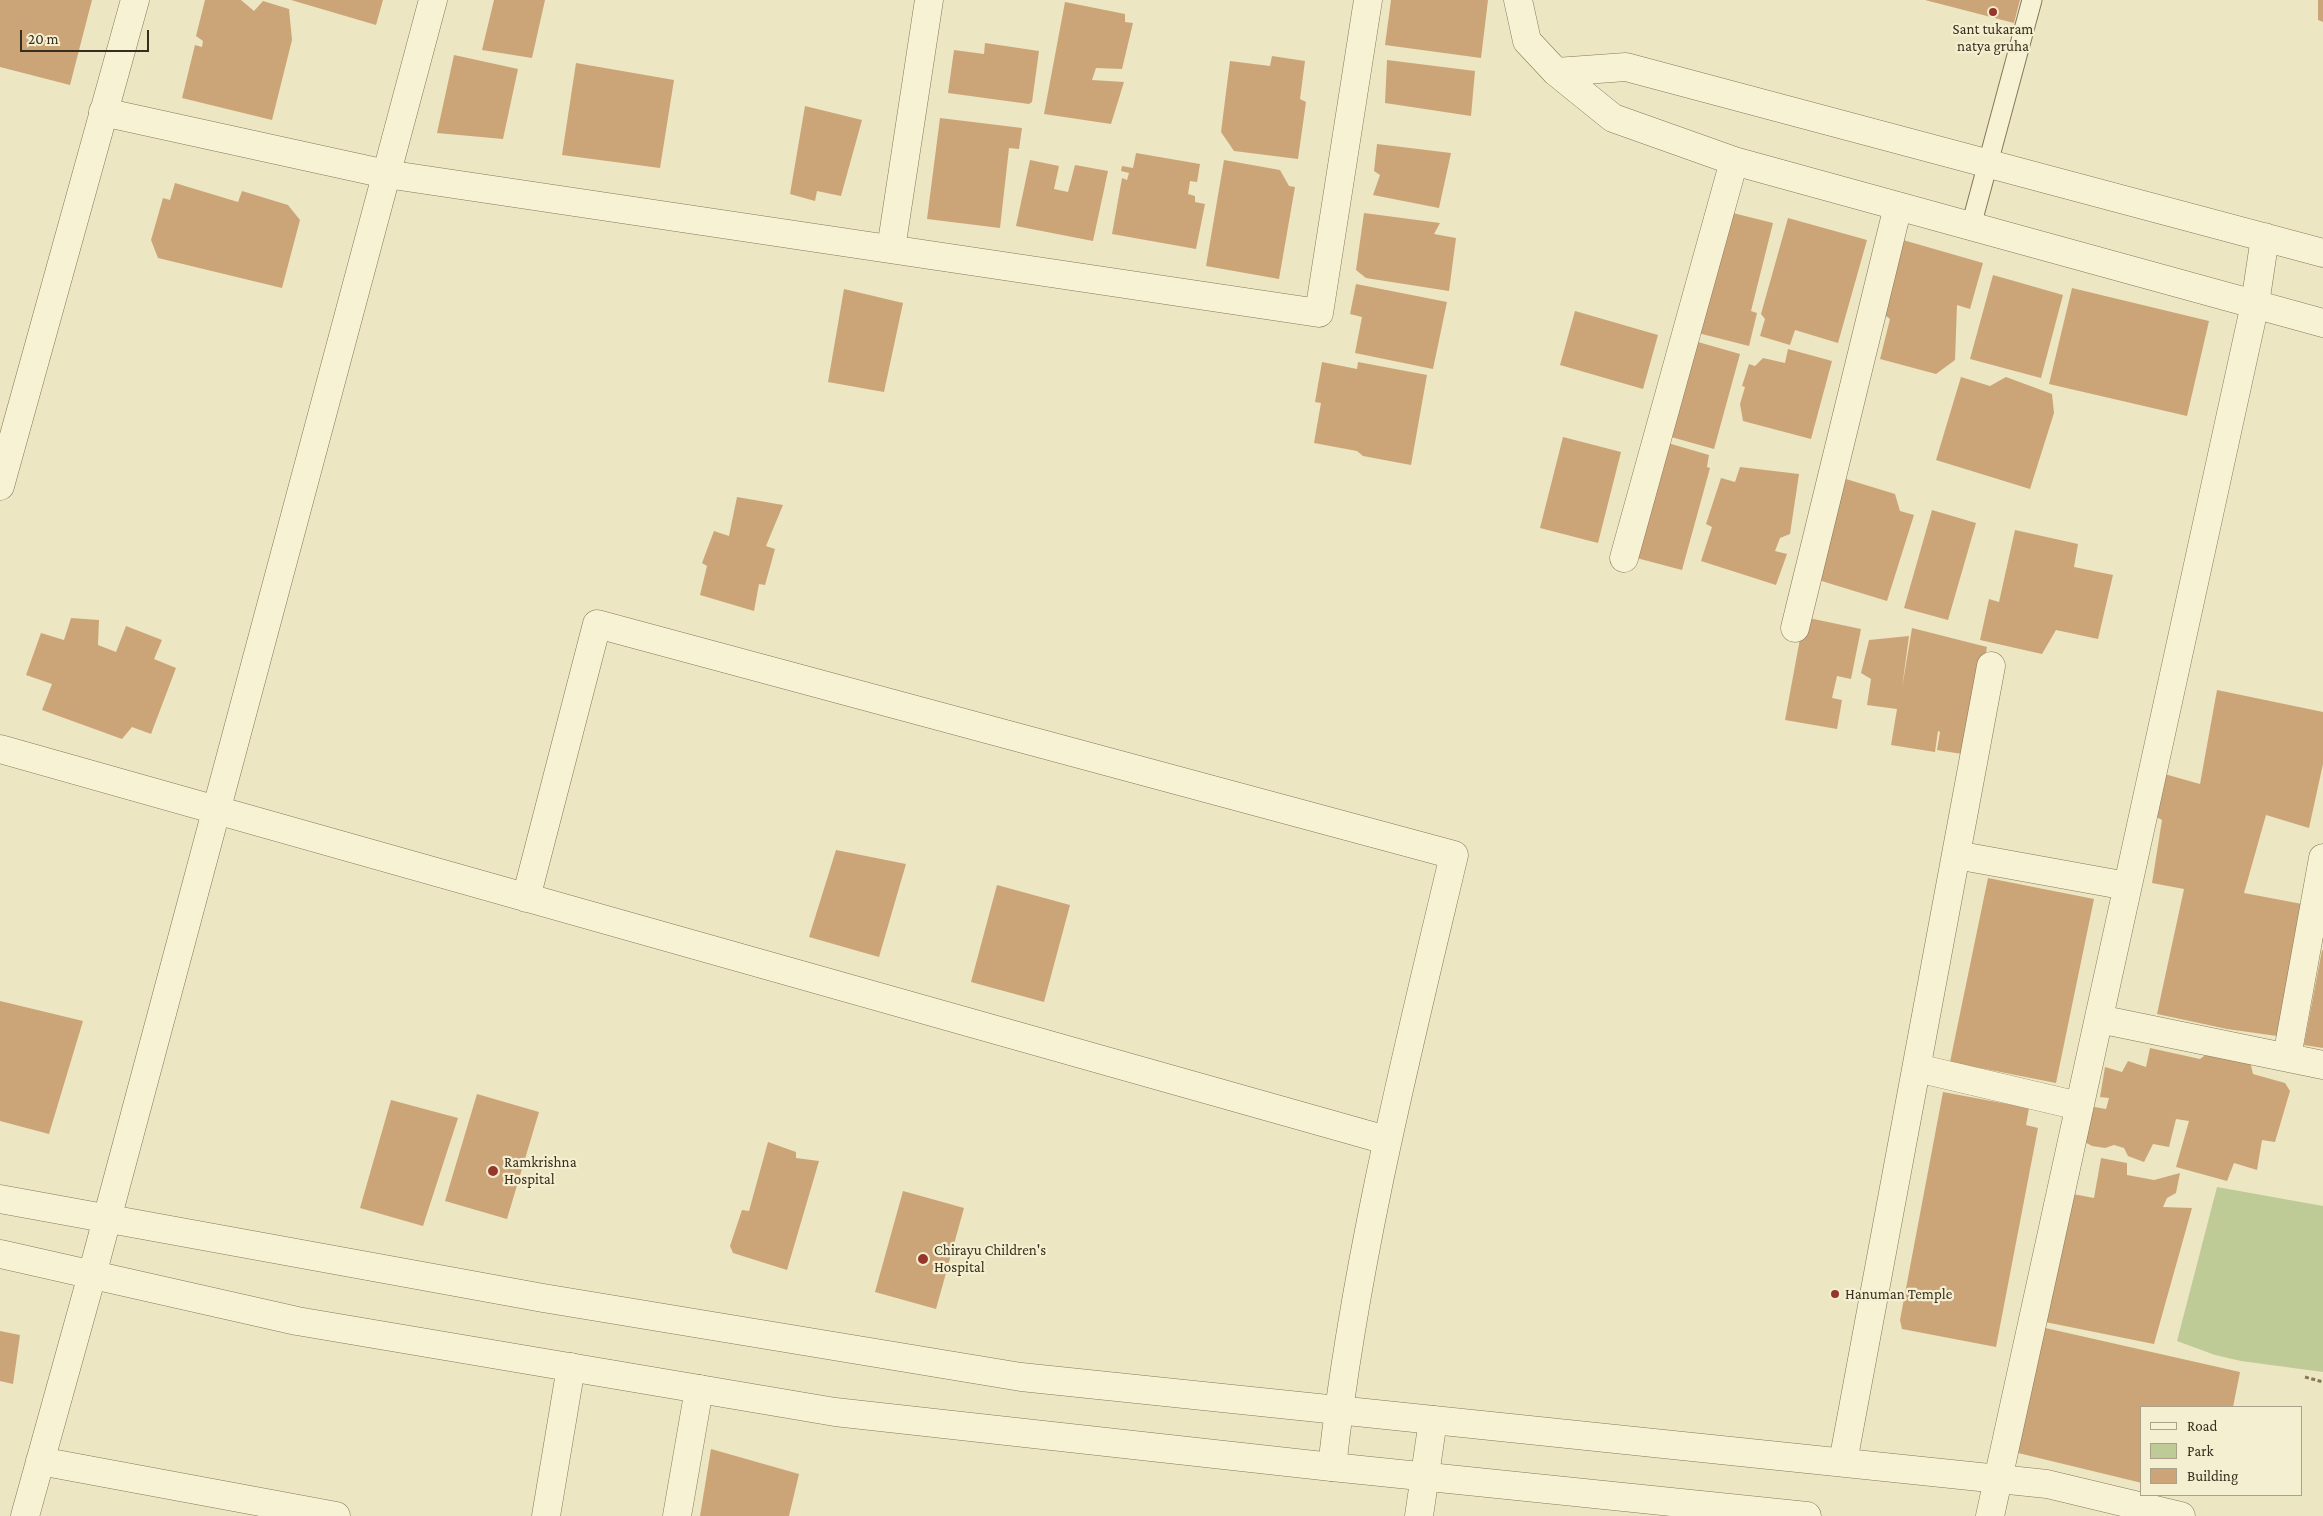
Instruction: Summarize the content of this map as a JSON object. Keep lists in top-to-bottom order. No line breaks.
{"places":["Sant tukaram natya gruha","Ramkrishna Hospital","Chirayu Children's Hospital","Hanuman Temple"],"legend":["Road","Park","Building"],"scale_bar":"20 m"}
